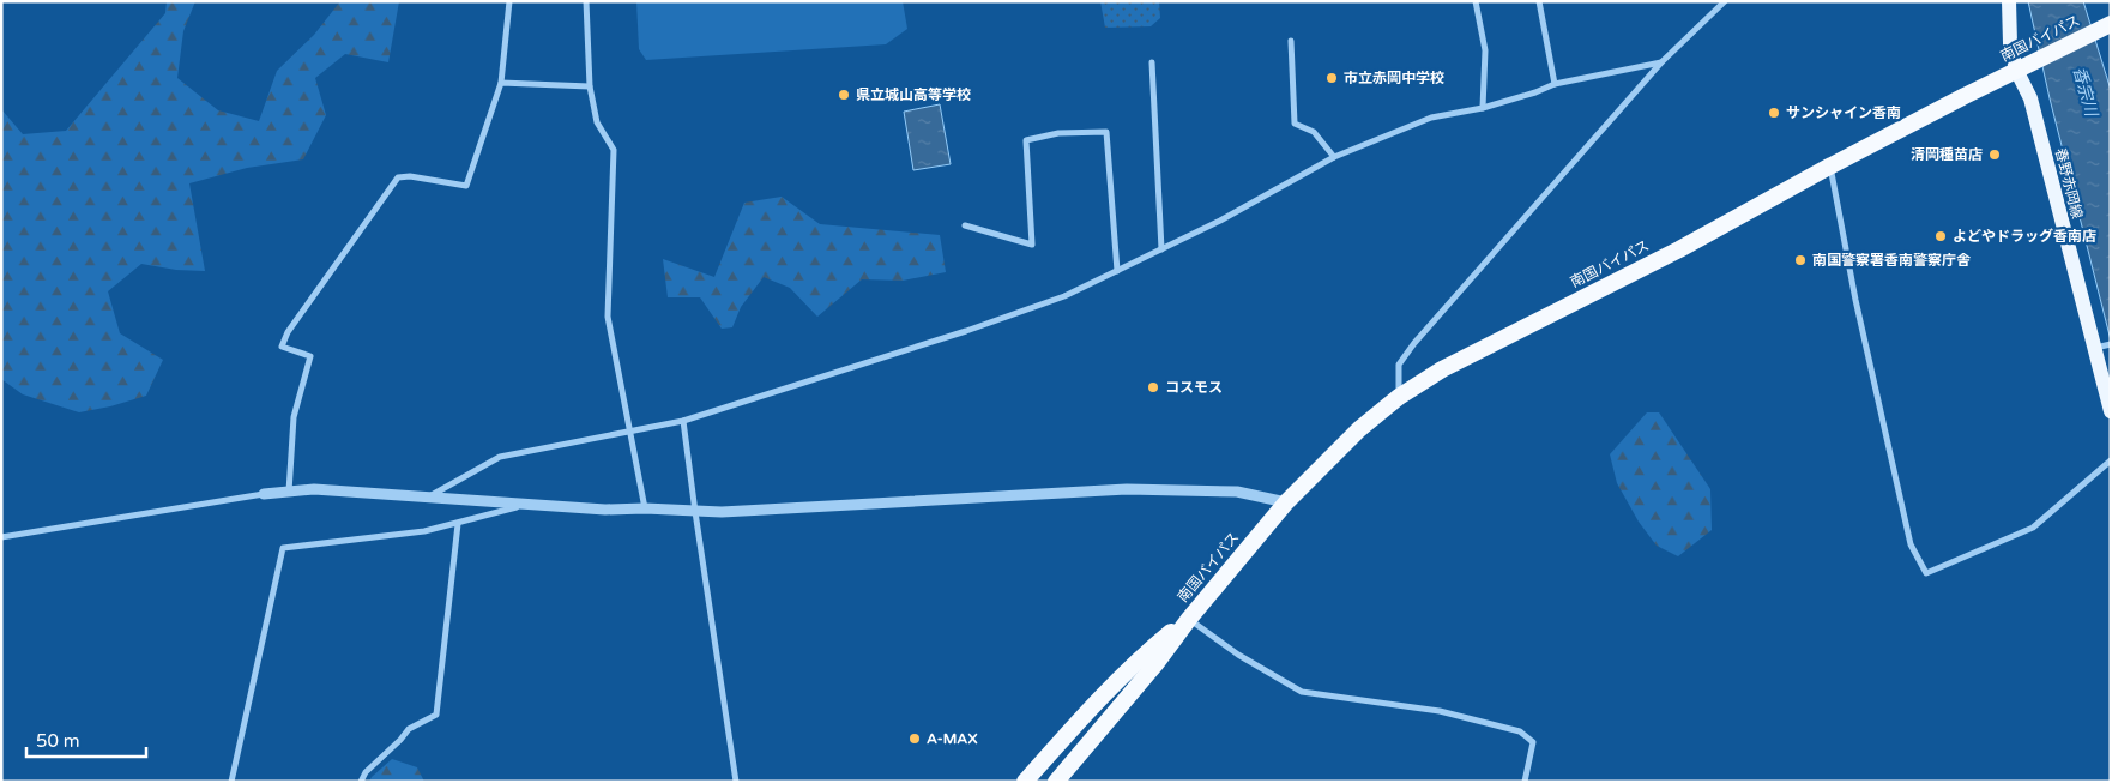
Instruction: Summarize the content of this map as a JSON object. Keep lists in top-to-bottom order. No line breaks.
{"streets":{"highway":["南国バイパス"],"main road":["春野赤岡線"]},"crossings":[["南国バイパス","春野赤岡線"]],"water":["香宗川"],"places":["市立赤岡中学校","県立城山高等学校","サンシャイン香南","清岡種苗店","よどやドラッグ香南店","南国警察署香南警察庁舎","コスモス","A-MAX"],"scale_bar":"50 m"}
